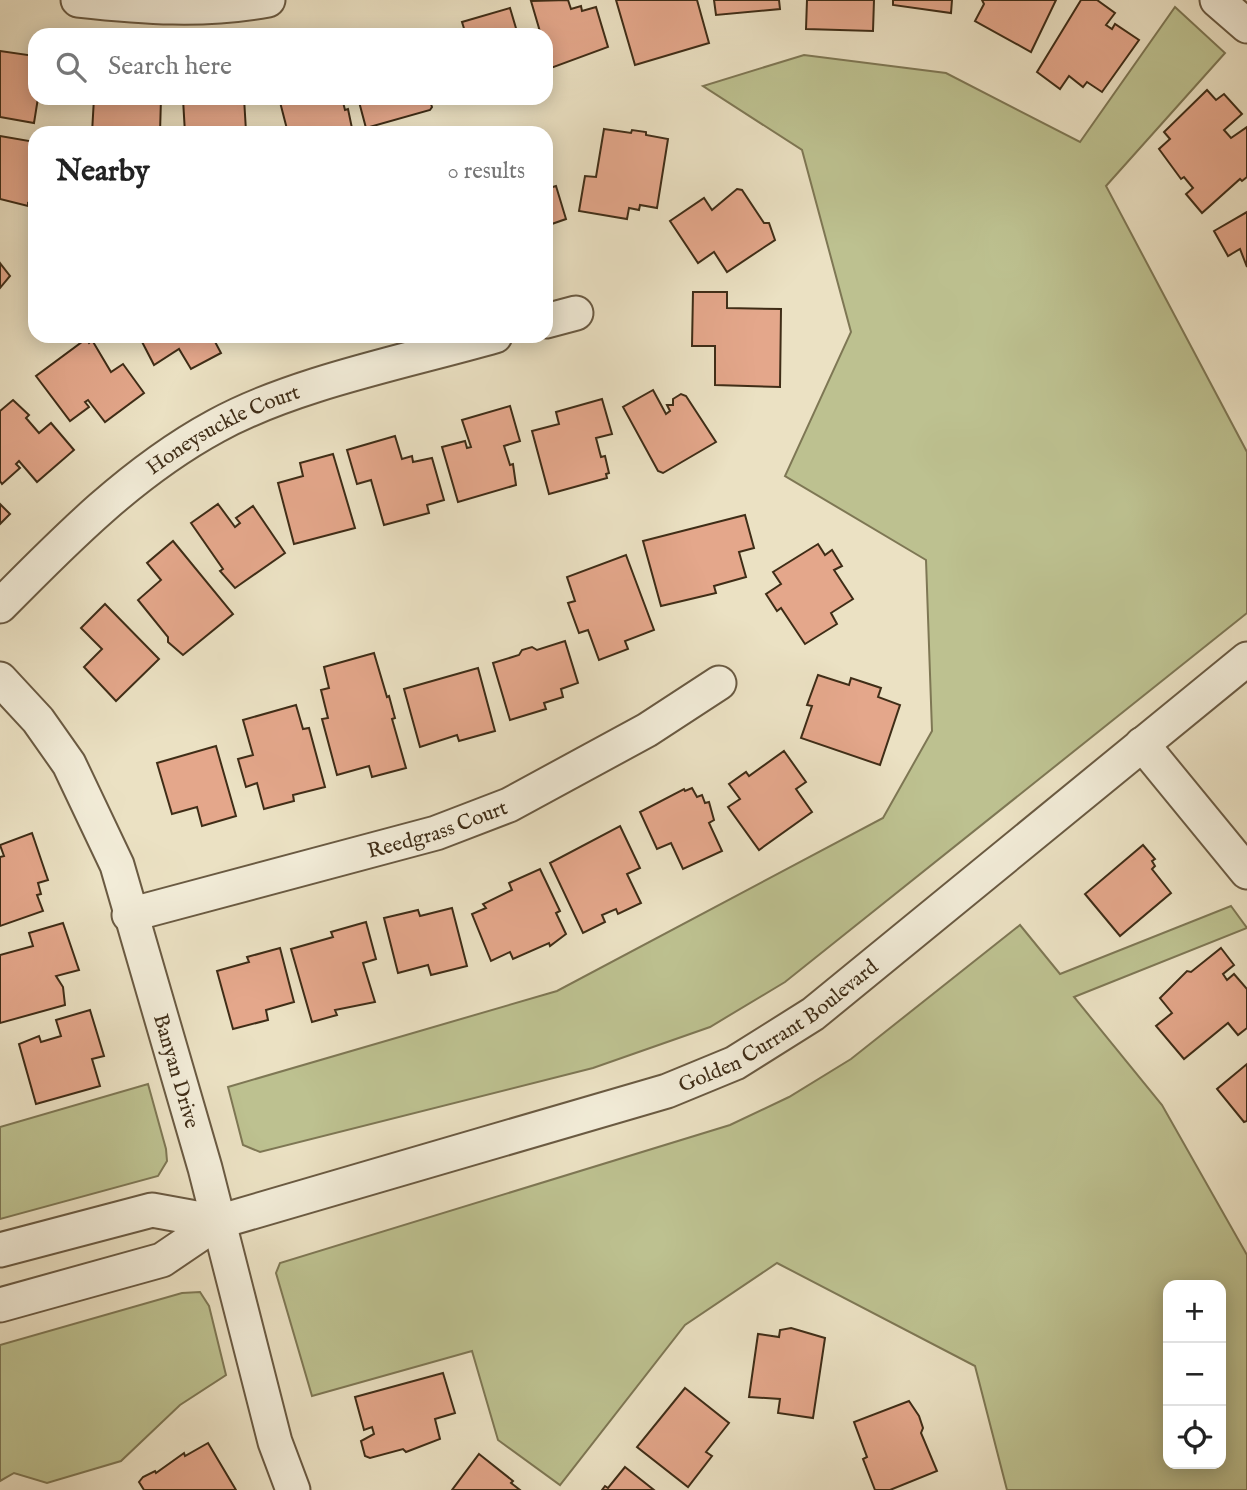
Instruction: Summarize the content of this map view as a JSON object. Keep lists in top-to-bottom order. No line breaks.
{"streets":{"street":["Honeysuckle Court","Reedgrass Court","Golden Currant Boulevard","Banyan Drive"]},"crossings":[["Reedgrass Court","Banyan Drive"],["Golden Currant Boulevard","Banyan Drive"]],"page":{"search":"Search here","heading":["Nearby","0 results"],"map_buttons":["+","−"]}}
